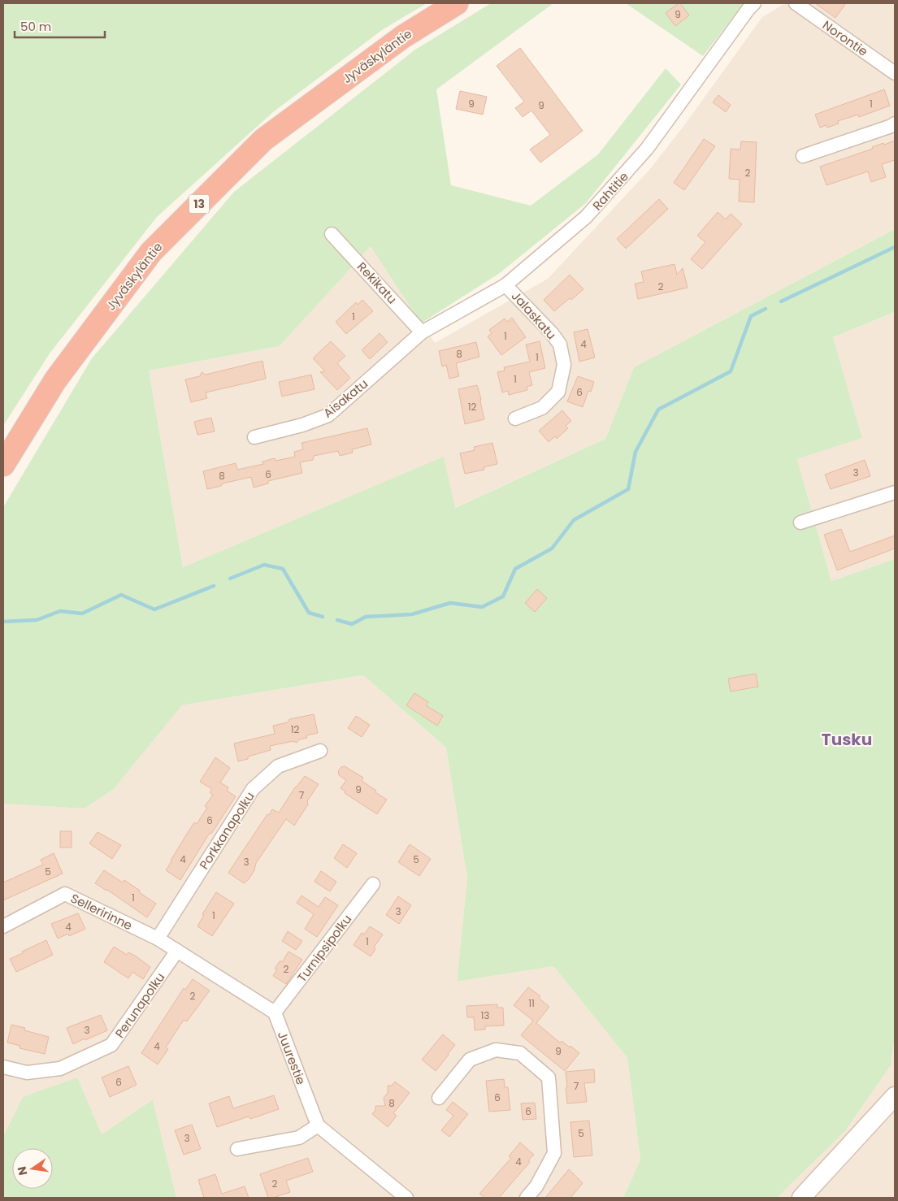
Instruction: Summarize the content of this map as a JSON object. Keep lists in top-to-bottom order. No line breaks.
{"streets":{"highway":["Jyväskyläntie","13"],"street":["Norontie","Rahtitie","Rekikatu","Jalaskatu","Aisakatu","Porkkanapolku","Selleririnne","Turnipsipolku","Perunapolku","Juurestie"]},"crossings":[["Rahtitie","Rekikatu"],["Rahtitie","Jalaskatu"],["Rahtitie","Aisakatu"],["Rekikatu","Aisakatu"],["Porkkanapolku","Selleririnne"],["Turnipsipolku","Juurestie"]],"districts":["Tusku"],"house_numbers":["9","9","1","9","2","2","1","1","4","8","1","1","6","12","3","6","8","12","9","7","6","4","5","3","5","1","3","1","4","1","2","2","11","13","3","4","9","6","7","6","8","6","5","3","4","2"],"scale_bar":"50 m","north":"left"}
